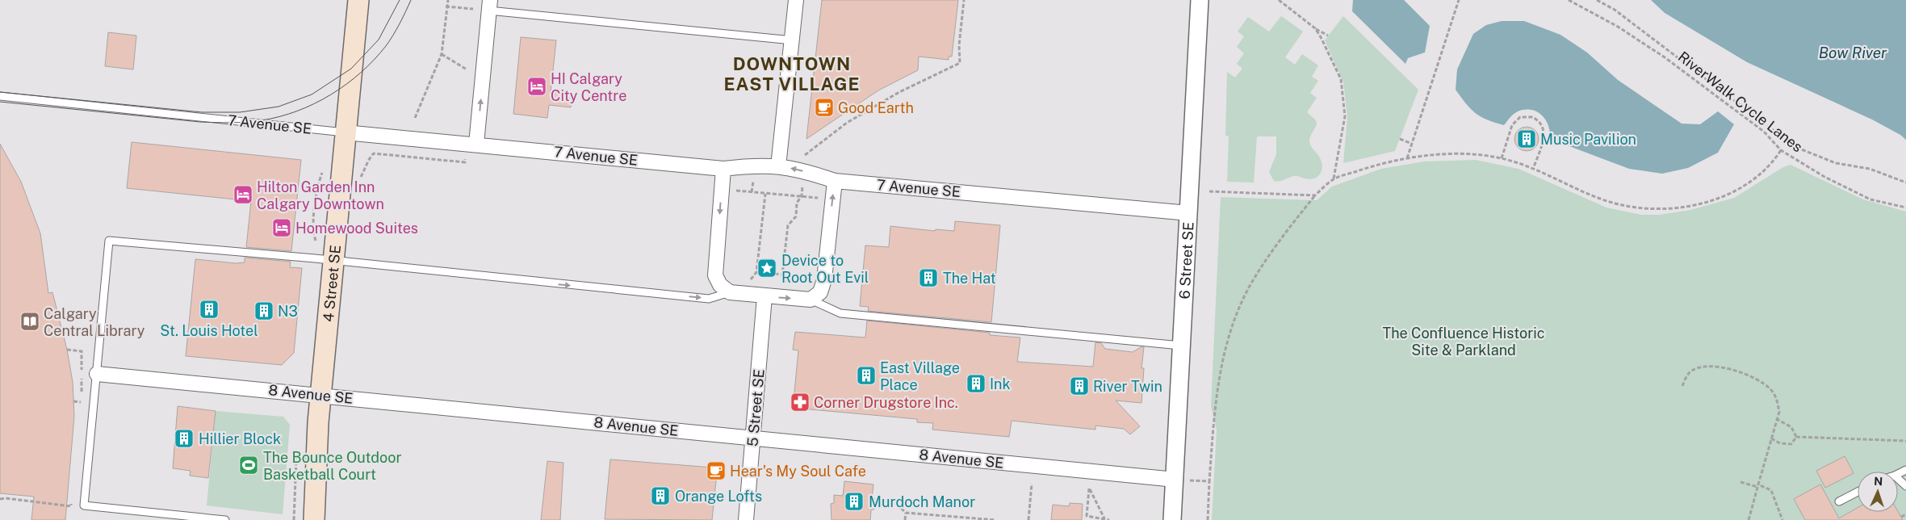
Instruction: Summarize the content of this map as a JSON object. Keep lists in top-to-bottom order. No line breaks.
{"streets":{"main road":["4 Street SE"],"street":["7 Avenue SE","6 Street SE","8 Avenue SE","5 Street SE"],"path":["RiverWalk Cycle Lanes"]},"crossings":[["7 Avenue SE","6 Street SE"],["7 Avenue SE","4 Street SE"],["6 Street SE","8 Avenue SE"],["4 Street SE","8 Avenue SE"],["8 Avenue SE","5 Street SE"]],"districts":["DOWNTOWN EAST VILLAGE"],"water":["Bow River"],"parks":["The Confluence Historic Site & Parkland"],"places":{"hotel":["HI Calgary City Centre","Hilton Garden Inn Calgary Downtown","Homewood Suites"],"cafe":["Good Earth","Hear's My Soul Cafe"],"building":["Music Pavilion","The Hat","St. Louis Hotel","N3","East Village Place","Ink","River Twin","Hillier Block","Orange Lofts","Murdoch Manor"],"place":["Device to Root Out Evil"],"library":["Calgary Central Library"],"pharmacy":["Corner Drugstore Inc."],"sports":["The Bounce Outdoor Basketball Court"]},"north":"top"}
